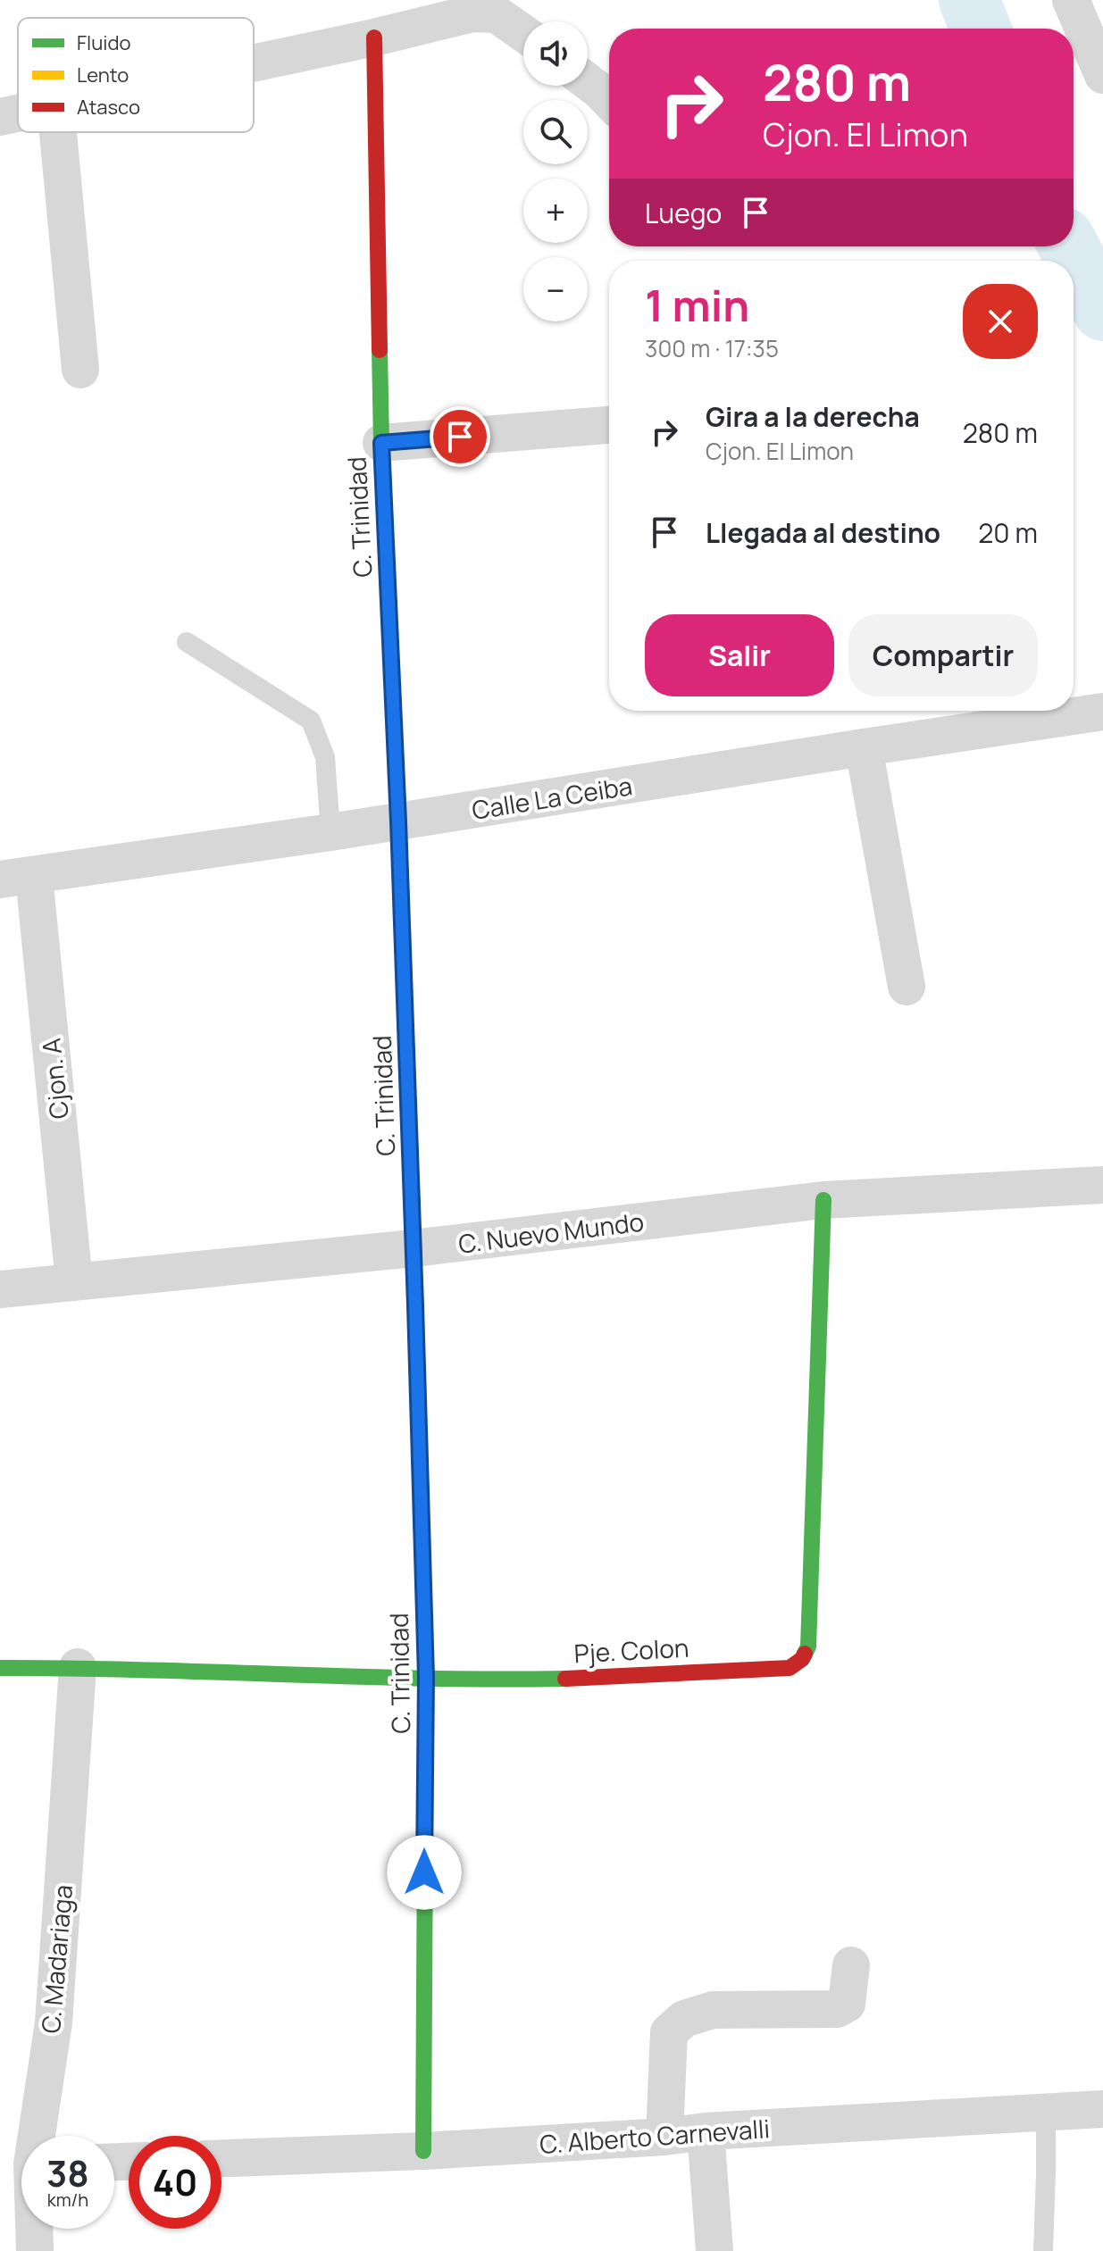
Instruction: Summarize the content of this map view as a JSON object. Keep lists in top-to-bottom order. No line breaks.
{"streets":{"street":["C. Trinidad","Calle La Ceiba","Cjon. A","C. Nuevo Mundo","Pje. Colon","C. Madariaga","C. Alberto Carnevalli"]},"crossings":[["C. Trinidad","Calle La Ceiba"],["C. Trinidad","C. Nuevo Mundo"],["C. Trinidad","Pje. Colon"],["C. Trinidad","C. Alberto Carnevalli"],["Calle La Ceiba","Cjon. A"],["Cjon. A","C. Nuevo Mundo"],["C. Nuevo Mundo","Pje. Colon"],["Pje. Colon","C. Madariaga"]],"legend":["Fluido","Lento","Atasco"],"page":{"map_buttons":["+","−"],"turn":["280 m","Cjon. El Limon"],"then":"Luego","heading":["1 min","300 m · 17:35"],"list":[{"name":"Gira a la derecha","note":"Cjon. El Limon","value":"280 m"},{"name":"Llegada al destino","value":"20 m"}],"buttons":["Salir","Compartir"],"speed":"38 km/h","limit":"40"}}
